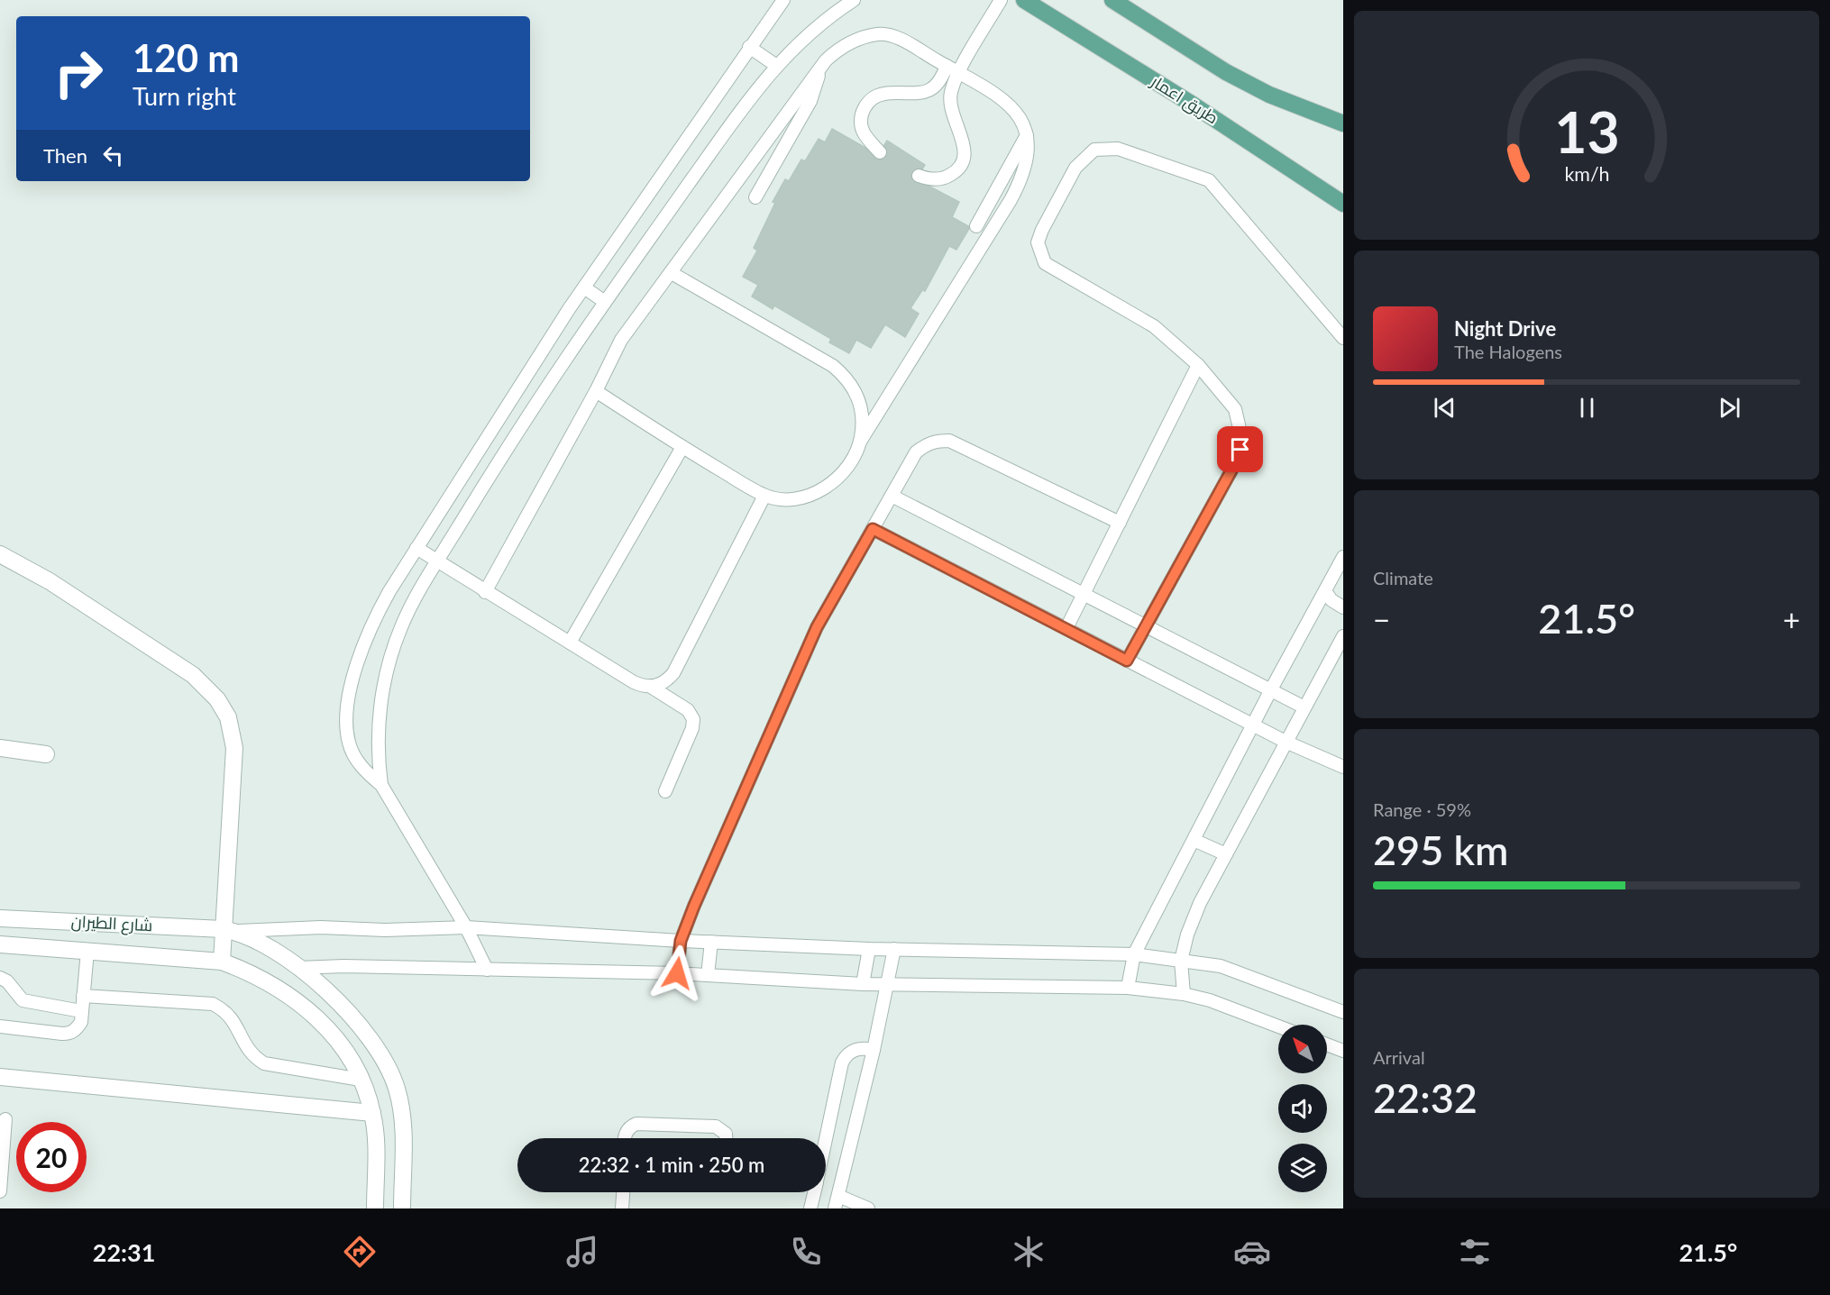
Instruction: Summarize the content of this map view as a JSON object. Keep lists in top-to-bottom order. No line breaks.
{"streets":{"main road":["طريق اعمار"],"street":["شارع الطيران"]},"north":"top left","page":{"turn":["120 m","Turn right"],"then":"Then","song":["Night Drive","The Halogens"],"tile":["Climate",["Range · 59%","295 km"],["Arrival","22:32"]],"heat":["−","21.5°","+"],"limit":"20","trip":"22:32 · 1 min · 250 m","tabs":["22:31","21.5°"],"gauge":["13","km/h"]}}
